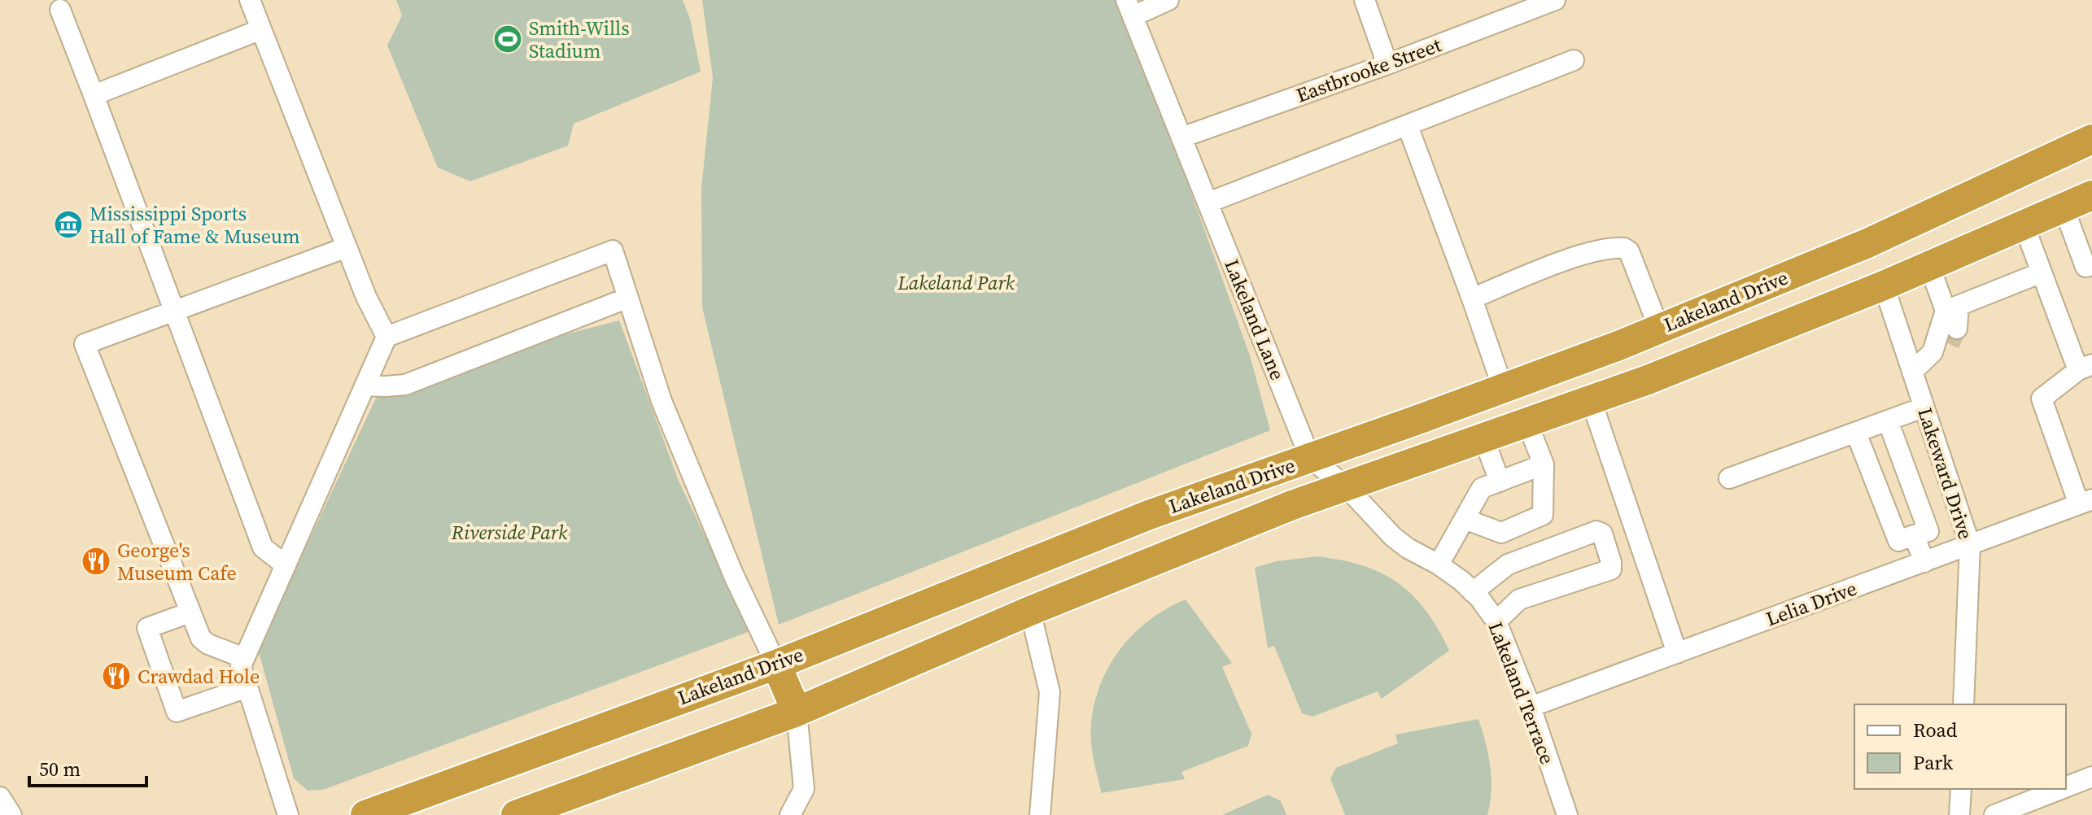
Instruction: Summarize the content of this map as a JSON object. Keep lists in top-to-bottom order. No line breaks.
{"streets":{"highway":["Lakeland Drive"],"street":["Eastbrooke Street","Lakeland Lane","Lakeward Drive","Lelia Drive","Lakeland Terrace"]},"crossings":[["Eastbrooke Street","Lakeland Lane"],["Lakeland Drive","Lakeland Lane"],["Lakeland Drive","Lakeward Drive"],["Lakeland Lane","Lakeland Terrace"],["Lakeward Drive","Lelia Drive"],["Lelia Drive","Lakeland Terrace"]],"parks":["Lakeland Park","Riverside Park"],"places":{"sports":["Smith-Wills Stadium"],"museum":["Mississippi Sports Hall of Fame & Museum"],"restaurant":["George's Museum Cafe","Crawdad Hole"]},"legend":["Road","Park"],"scale_bar":"50 m"}
